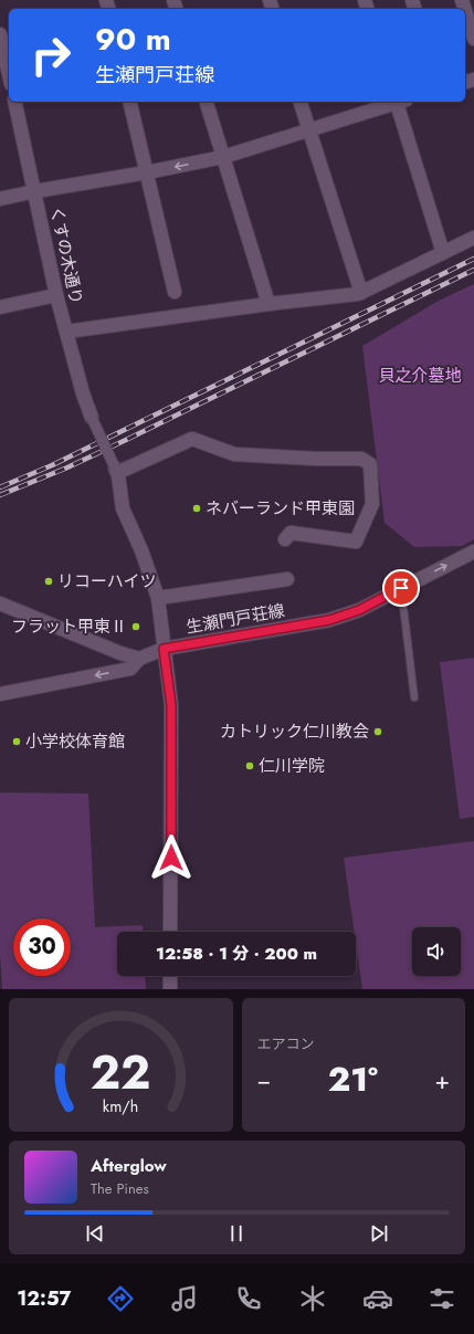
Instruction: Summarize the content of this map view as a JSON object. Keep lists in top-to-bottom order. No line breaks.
{"streets":{"street":["くすの木通り","生瀬門戸荘線"]},"parks":["貝之介墓地"],"places":["ネバーランド甲東園","リコーハイツ","フラット甲東Ⅱ","カトリック仁川教会","小学校体育館","仁川学院"],"page":{"turn":["90 m","生瀬門戸荘線"],"limit":"30","trip":"12:58 · 1 分 · 200 m","tile":"エアコン","heat":["−","21°","+"],"song":["Afterglow","The Pines"],"tabs":"12:57","gauge":["22","km/h"]}}
